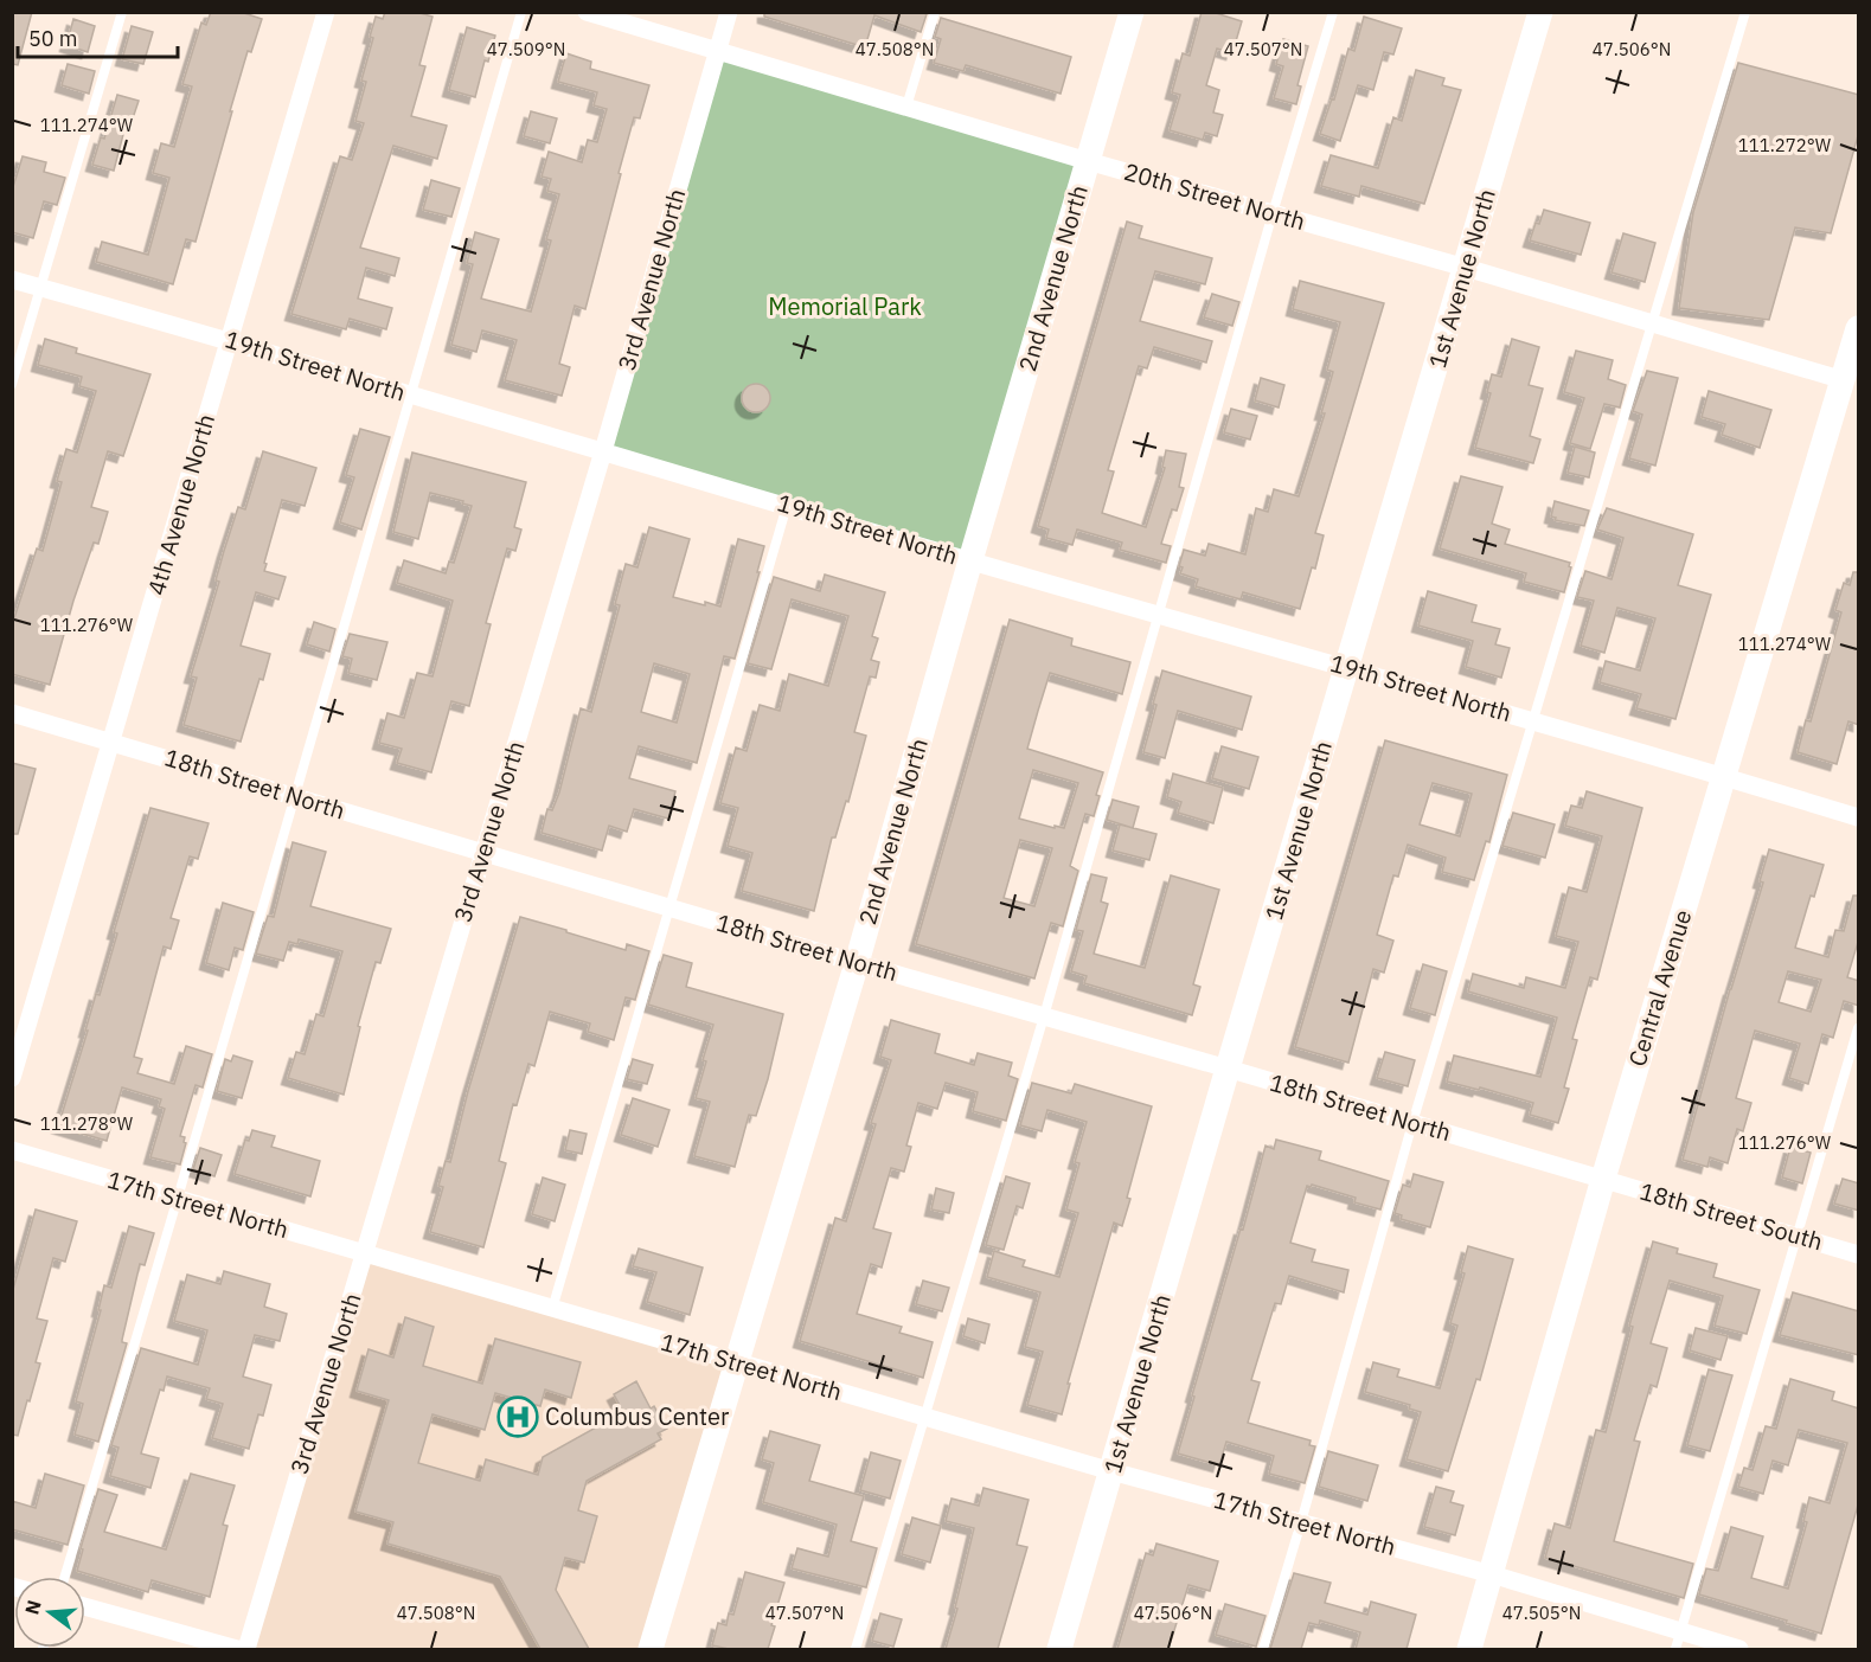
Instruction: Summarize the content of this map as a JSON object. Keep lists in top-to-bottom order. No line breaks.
{"streets":{"main road":["2nd Avenue North","1st Avenue North","Central Avenue"],"street":["20th Street North","3rd Avenue North","19th Street North","4th Avenue North","18th Street North","17th Street North","18th Street South"]},"crossings":[["20th Street North","2nd Avenue North"],["20th Street North","1st Avenue North"],["20th Street North","3rd Avenue North"],["20th Street North","Central Avenue"],["2nd Avenue North","19th Street North"],["2nd Avenue North","18th Street North"],["2nd Avenue North","17th Street North"],["1st Avenue North","19th Street North"],["1st Avenue North","18th Street North"],["1st Avenue North","17th Street North"],["3rd Avenue North","19th Street North"],["3rd Avenue North","18th Street North"],["3rd Avenue North","17th Street North"],["19th Street North","4th Avenue North"],["19th Street North","Central Avenue"],["4th Avenue North","18th Street North"],["18th Street North","Central Avenue"],["18th Street North","18th Street South"],["Central Avenue","17th Street North"],["Central Avenue","18th Street South"]],"parks":["Memorial Park"],"places":{"hospital":["Columbus Center"]},"scale_bar":"50 m","north":"left","coordinates":["47.509°N","47.508°N","47.507°N","47.506°N","111.274°W","111.272°W","111.276°W","111.278°W","47.505°N"]}
